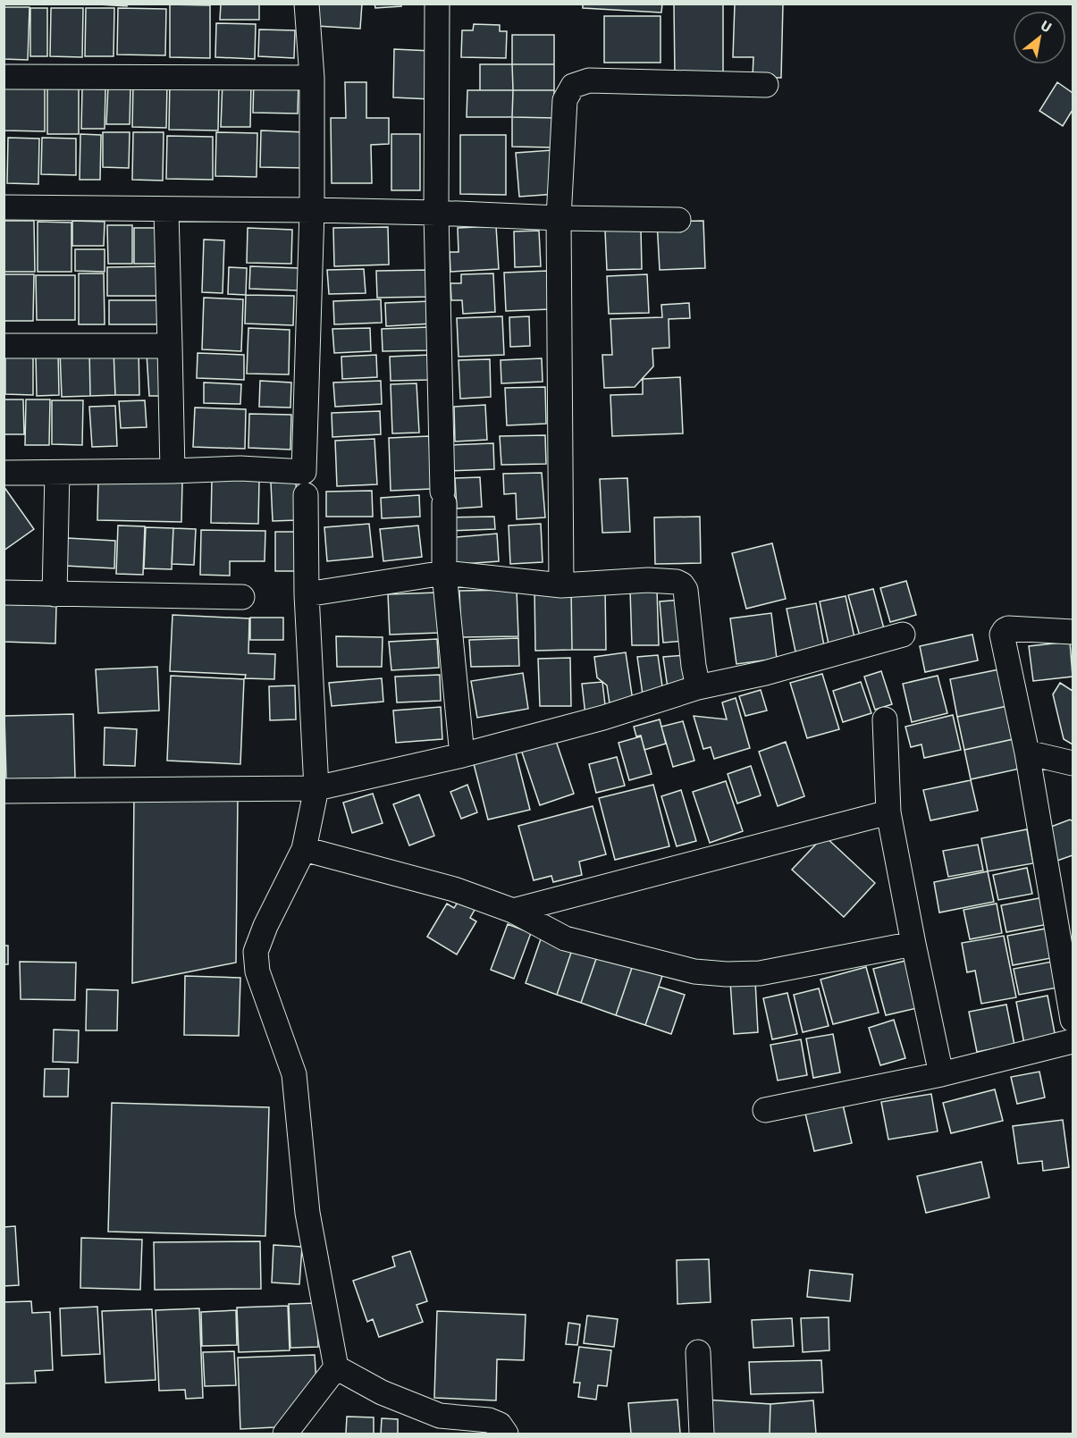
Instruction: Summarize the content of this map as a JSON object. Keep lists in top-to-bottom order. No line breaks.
{"north":"top right"}
